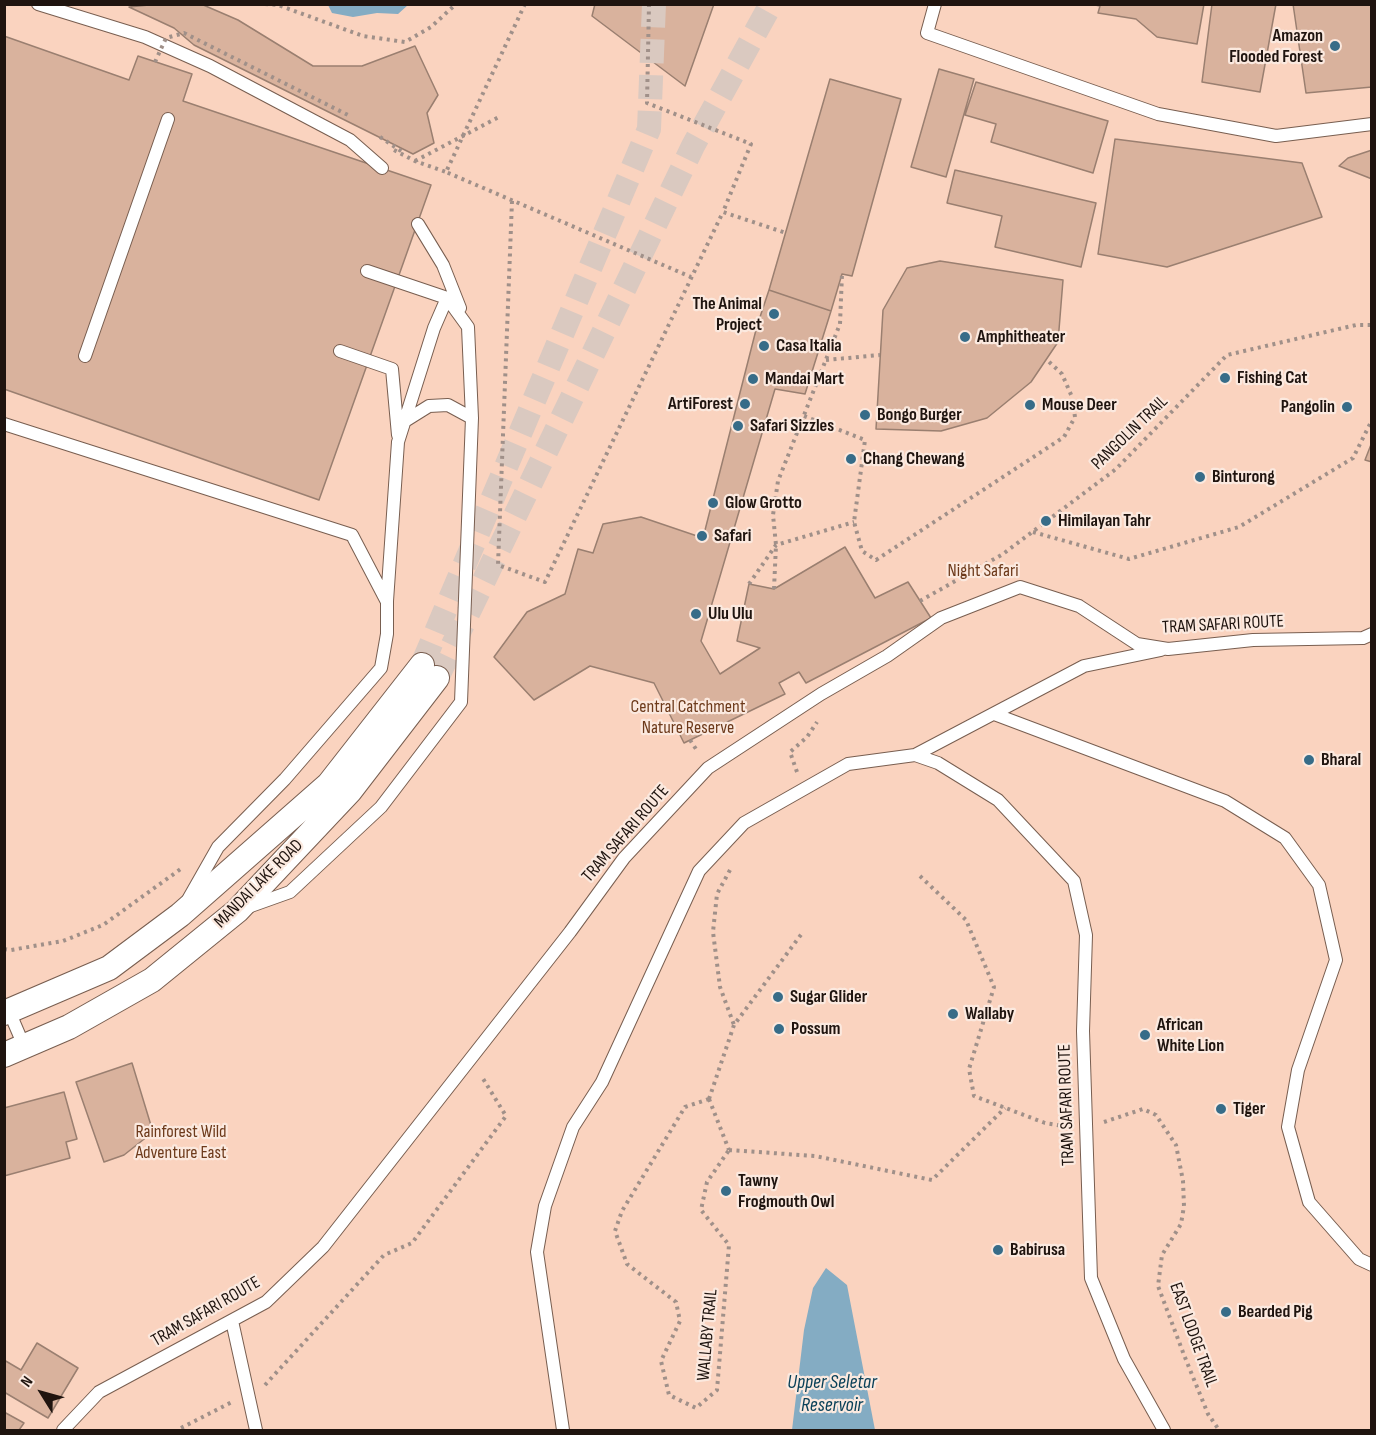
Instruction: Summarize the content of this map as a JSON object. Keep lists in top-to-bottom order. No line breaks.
{"streets":{"street":["MANDAI LAKE ROAD"],"lane":["TRAM SAFARI ROUTE"],"path":["PANGOLIN TRAIL","WALLABY TRAIL","EAST LODGE TRAIL"]},"crossings":[["TRAM SAFARI ROUTE","EAST LODGE TRAIL"]],"water":["Upper Seletar Reservoir"],"parks":["Night Safari","Central Catchment Nature Reserve","Rainforest Wild Adventure East"],"places":["Amazon Flooded Forest","The Animal Project","Amphitheater","Casa Italia","Fishing Cat","Mandai Mart","ArtiForest","Mouse Deer","Pangolin","Bongo Burger","Safari Sizzles","Chang Chewang","Binturong","Glow Grotto","Himilayan Tahr","Safari","Ulu Ulu","Bharal","Sugar Glider","Wallaby","Possum","African White Lion","Tiger","Tawny Frogmouth Owl","Babirusa","Bearded Pig"],"north":"top left"}
